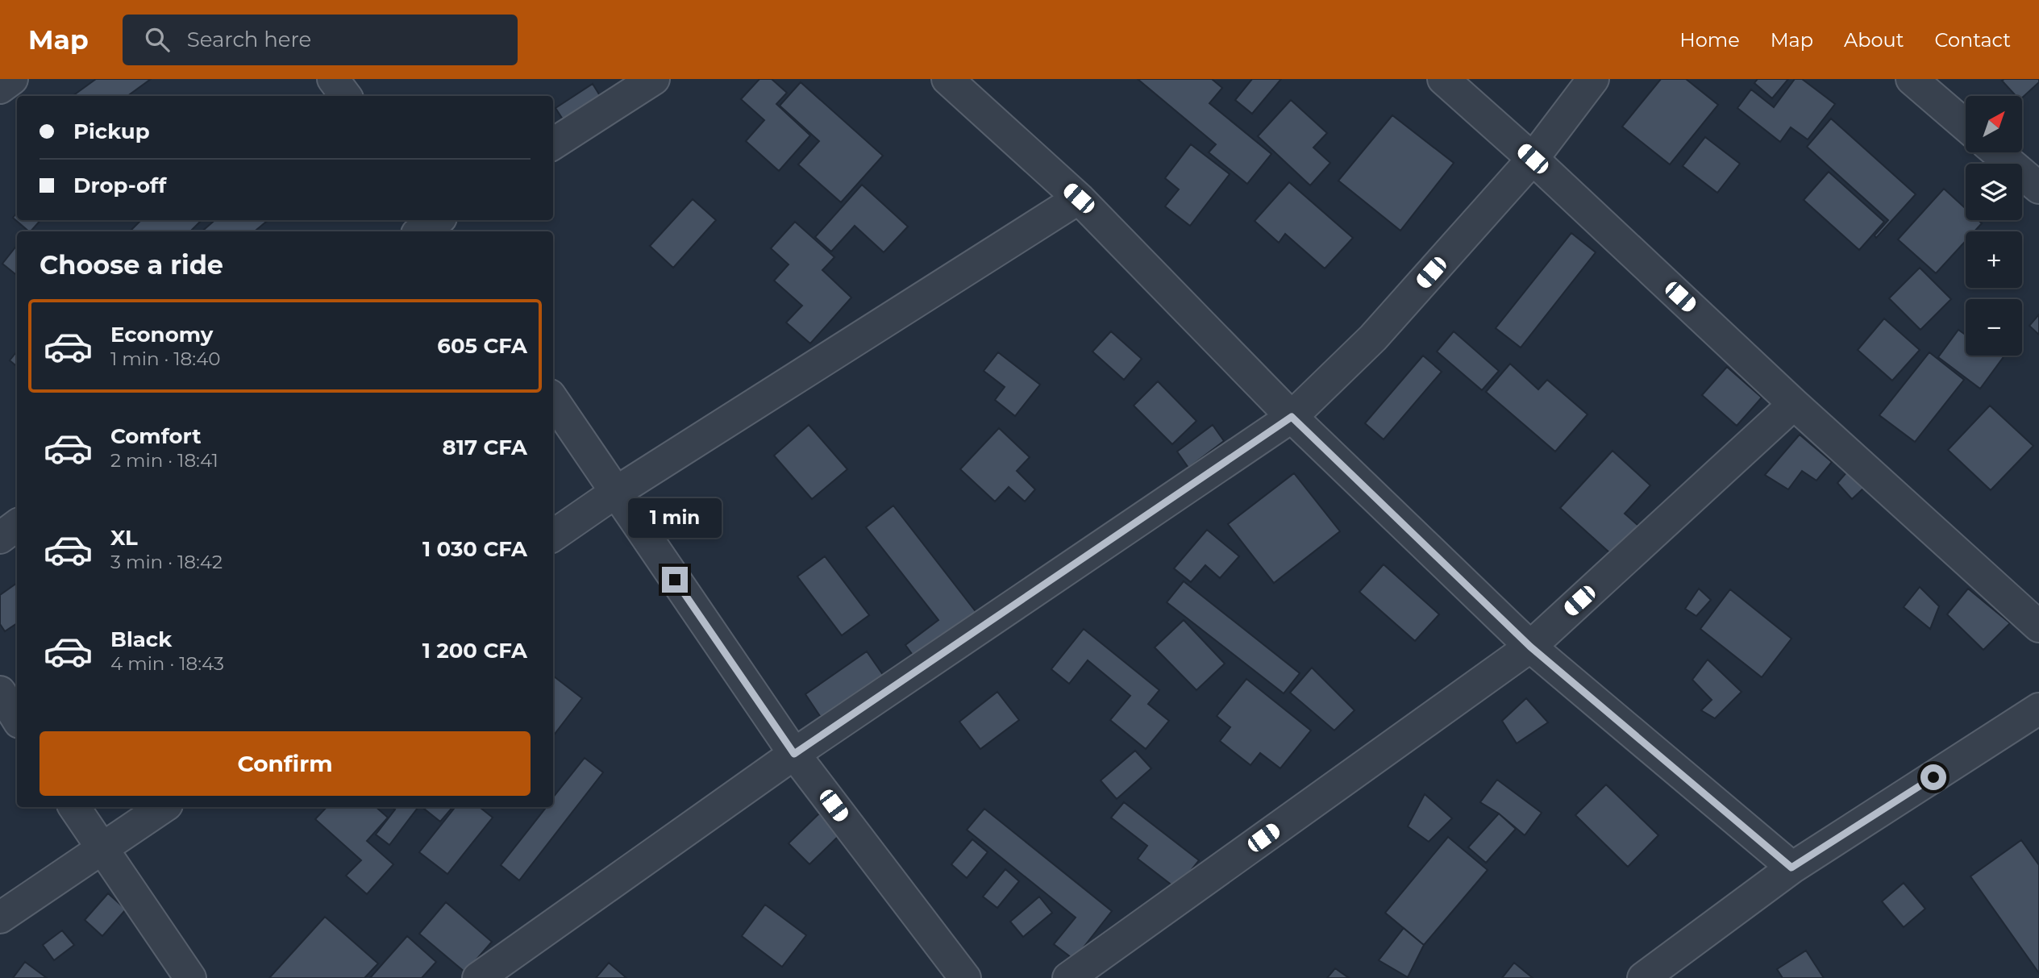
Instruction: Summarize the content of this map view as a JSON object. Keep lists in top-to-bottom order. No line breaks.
{"north":"top right","page":{"header":"Map","search":"Search here","nav":["Home","Map","About","Contact"],"map_buttons":["+","−"],"banner":["Pickup","Drop-off"],"heading":"Choose a ride","list":[{"name":"Economy","note":"1 min · 18:40","value":"605 CFA"},{"name":"Comfort","note":"2 min · 18:41","value":"817 CFA"},{"name":"XL","note":"3 min · 18:42","value":"1 030 CFA"},{"name":"Black","note":"4 min · 18:43","value":"1 200 CFA"}],"bubble":"1 min","buttons":"Confirm"}}
